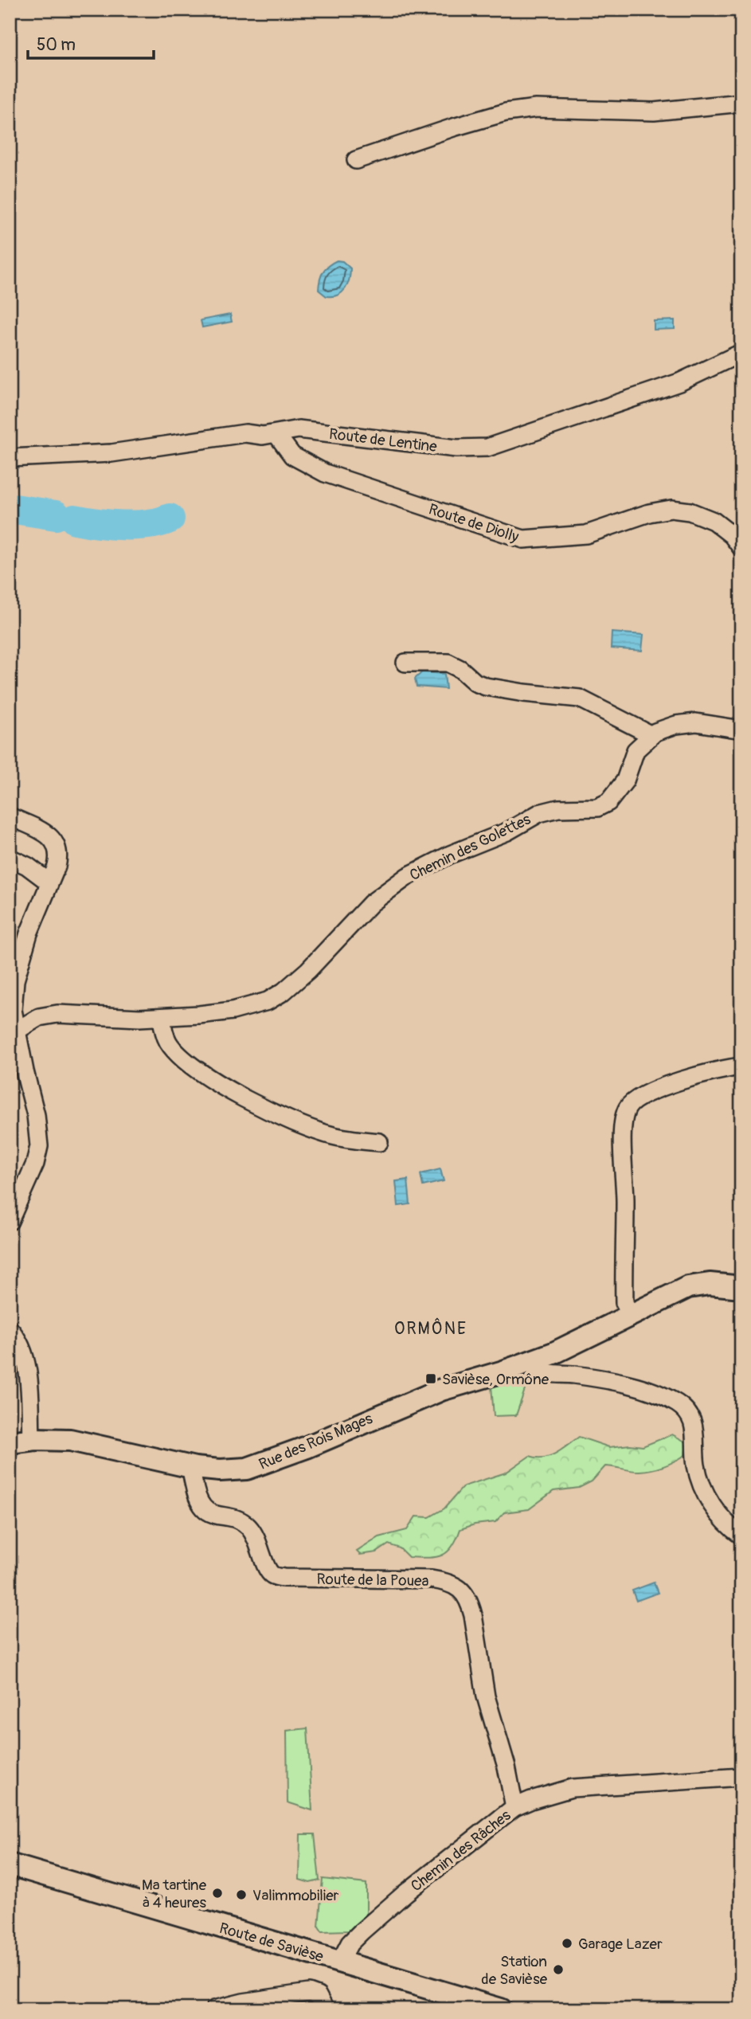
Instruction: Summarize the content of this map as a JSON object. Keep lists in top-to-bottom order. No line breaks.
{"streets":{"street":["Route de Lentine","Route de Diolly","Chemin des Golettes","Rue des Rois Mages","Route de la Pouea","Chemin des Râches","Route de Savièse"]},"crossings":[["Route de Lentine","Route de Diolly"],["Rue des Rois Mages","Route de la Pouea"],["Route de la Pouea","Chemin des Râches"],["Chemin des Râches","Route de Savièse"]],"districts":["ORMÔNE"],"places":{"transit":["Savièse, Ormône"],"other":["Ma tartine à 4 heures","Valimmobilier","Garage Lazer","Station de Savièse"]},"scale_bar":"50 m"}
